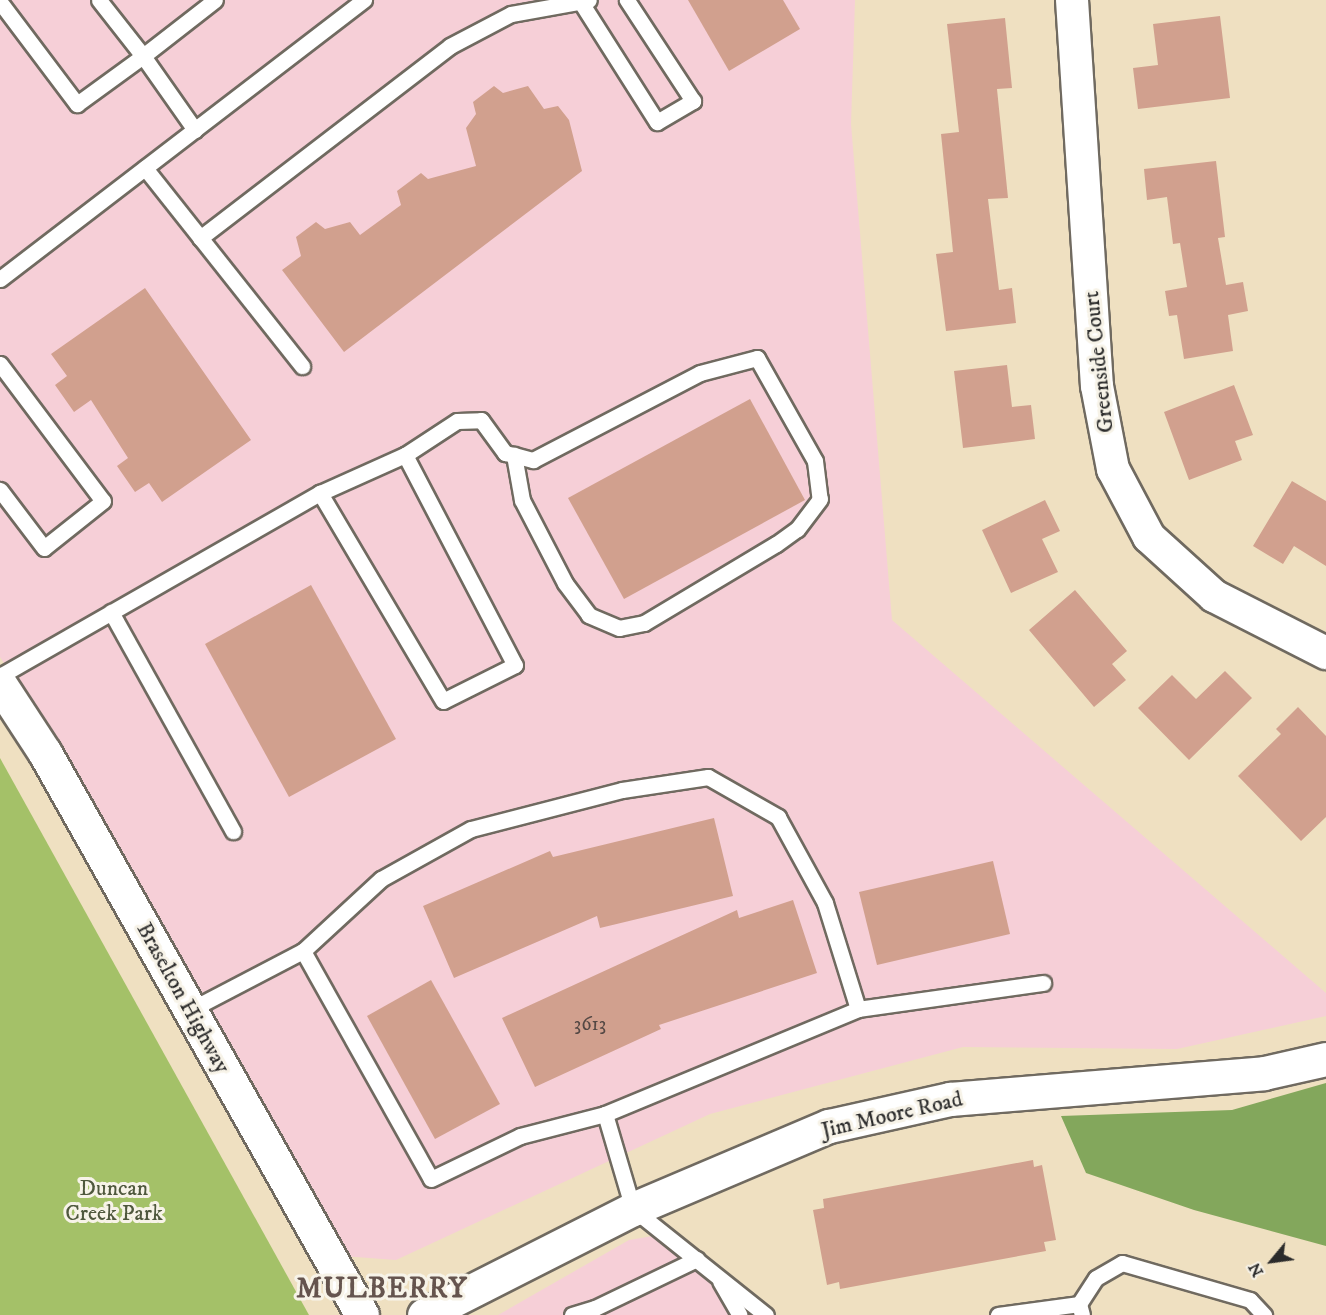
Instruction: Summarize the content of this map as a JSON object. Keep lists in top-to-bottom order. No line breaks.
{"streets":{"street":["Greenside Court","Braselton Highway","Jim Moore Road"]},"districts":["MULBERRY"],"parks":["Duncan Creek Park"],"house_numbers":["3613"],"north":"bottom left"}
